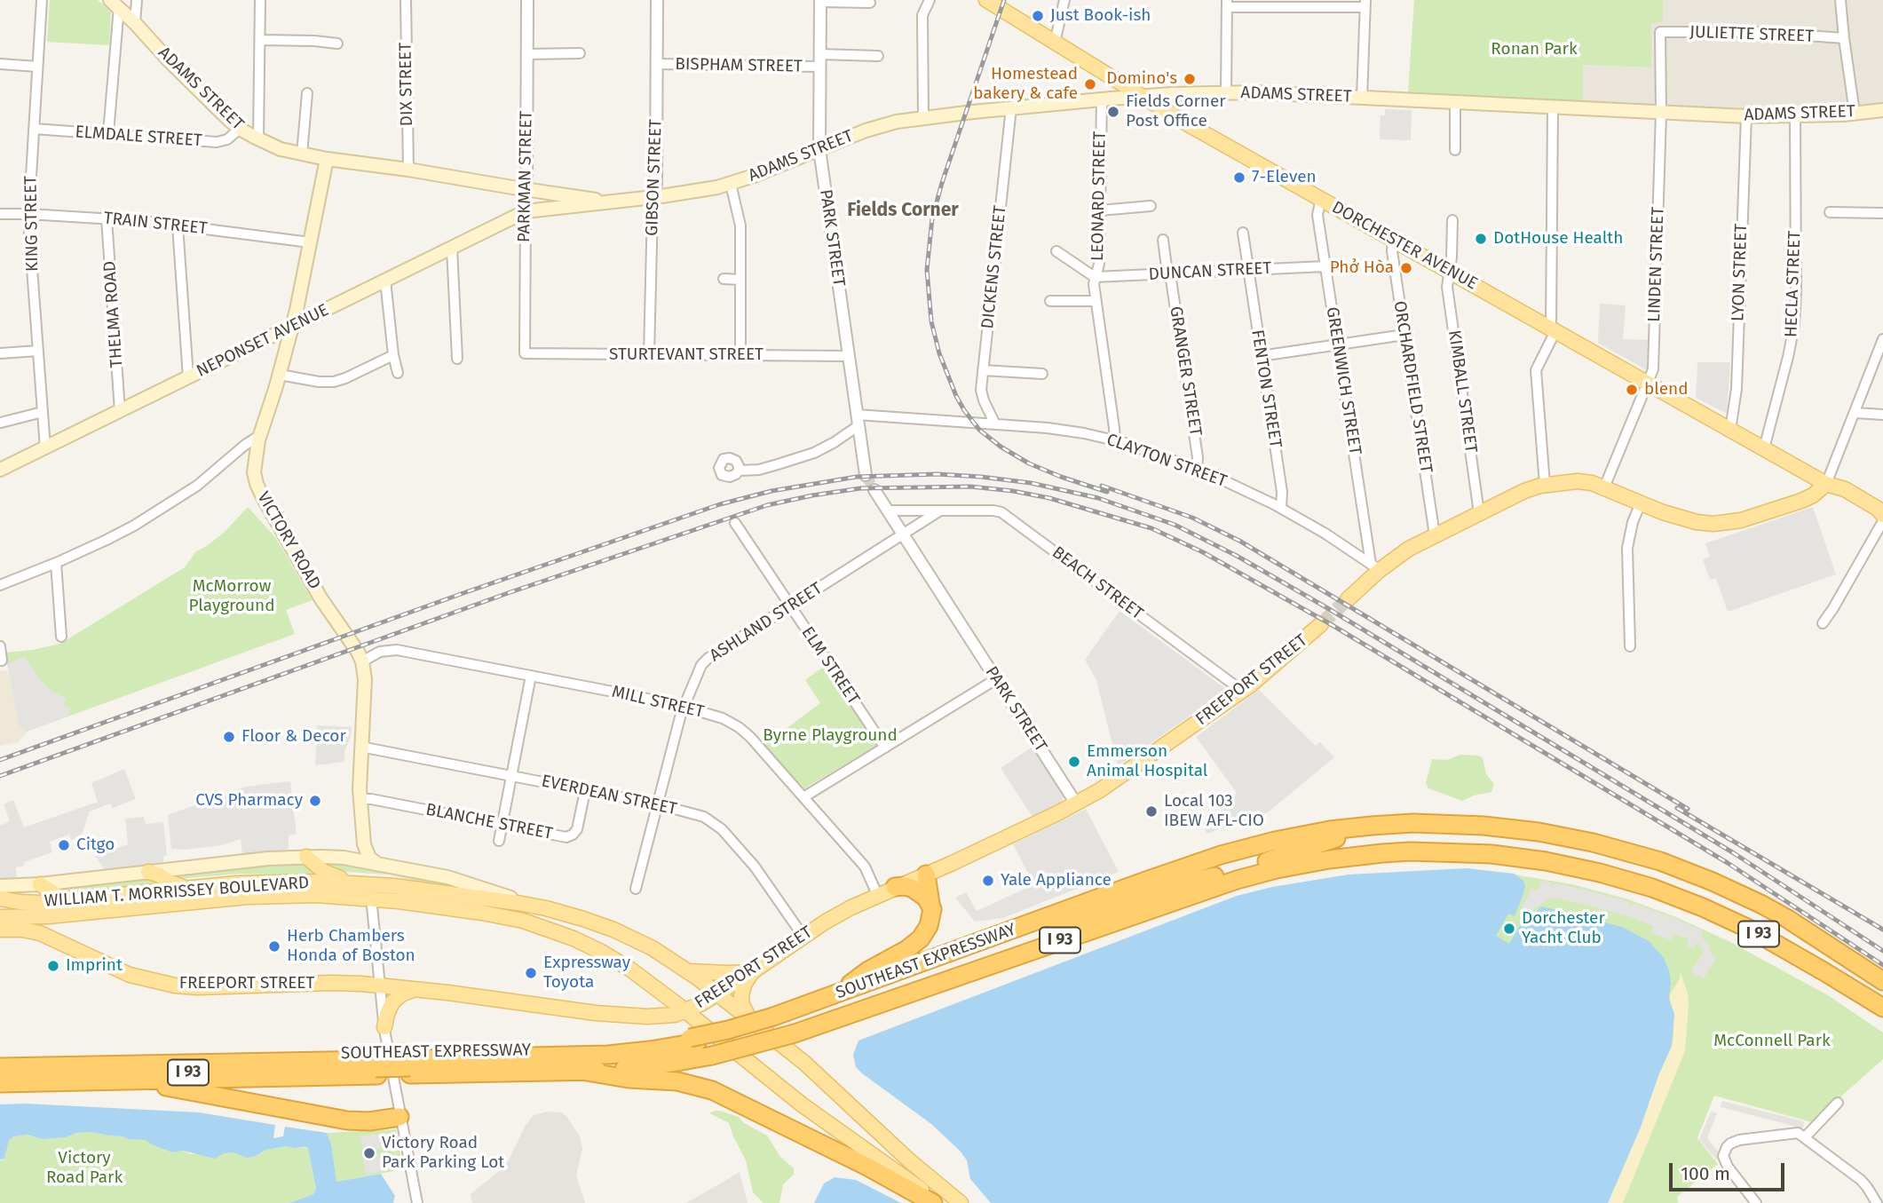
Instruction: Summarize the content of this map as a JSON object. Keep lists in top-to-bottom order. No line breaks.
{"streets":{"highway":["I 93","SOUTHEAST EXPRESSWAY"],"main road":["ADAMS STREET","PARKMAN STREET","DORCHESTER AVENUE","NEPONSET AVENUE","VICTORY ROAD","FREEPORT STREET","WILLIAM T. MORRISSEY BOULEVARD"],"street":["JULIETTE STREET","BISPHAM STREET","DIX STREET","ELMDALE STREET","GIBSON STREET","LEONARD STREET","KING STREET","TRAIN STREET","PARK STREET","LINDEN STREET","DICKENS STREET","DUNCAN STREET","LYON STREET","HECLA STREET","THELMA ROAD","STURTEVANT STREET","GRANGER STREET","GREENWICH STREET","ORCHARDFIELD STREET","FENTON STREET","KIMBALL STREET","CLAYTON STREET","BEACH STREET","ASHLAND STREET","ELM STREET","MILL STREET","EVERDEAN STREET","BLANCHE STREET"]},"crossings":[["JULIETTE STREET","LINDEN STREET"],["BISPHAM STREET","GIBSON STREET"],["BISPHAM STREET","PARK STREET"],["DIX STREET","ADAMS STREET"],["ADAMS STREET","ELMDALE STREET"],["ADAMS STREET","PARKMAN STREET"],["ADAMS STREET","GIBSON STREET"],["ADAMS STREET","LEONARD STREET"],["ADAMS STREET","PARK STREET"],["ADAMS STREET","DORCHESTER AVENUE"],["ADAMS STREET","LINDEN STREET"],["ADAMS STREET","DICKENS STREET"],["ADAMS STREET","LYON STREET"],["ADAMS STREET","HECLA STREET"],["ADAMS STREET","NEPONSET AVENUE"],["ADAMS STREET","VICTORY ROAD"],["ELMDALE STREET","KING STREET"],["PARKMAN STREET","NEPONSET AVENUE"],["PARKMAN STREET","STURTEVANT STREET"],["GIBSON STREET","STURTEVANT STREET"],["LEONARD STREET","DUNCAN STREET"],["LEONARD STREET","CLAYTON STREET"],["KING STREET","TRAIN STREET"],["KING STREET","NEPONSET AVENUE"],["TRAIN STREET","THELMA ROAD"],["TRAIN STREET","VICTORY ROAD"],["PARK STREET","STURTEVANT STREET"],["PARK STREET","CLAYTON STREET"],["PARK STREET","BEACH STREET"],["PARK STREET","ASHLAND STREET"],["PARK STREET","FREEPORT STREET"],["DORCHESTER AVENUE","LINDEN STREET"],["DORCHESTER AVENUE","LYON STREET"],["DORCHESTER AVENUE","HECLA STREET"],["DORCHESTER AVENUE","GREENWICH STREET"],["DORCHESTER AVENUE","ORCHARDFIELD STREET"],["DORCHESTER AVENUE","KIMBALL STREET"],["DICKENS STREET","CLAYTON STREET"],["DUNCAN STREET","GRANGER STREET"],["DUNCAN STREET","GREENWICH STREET"],["DUNCAN STREET","FENTON STREET"],["THELMA ROAD","NEPONSET AVENUE"],["NEPONSET AVENUE","VICTORY ROAD"],["GRANGER STREET","CLAYTON STREET"],["GREENWICH STREET","CLAYTON STREET"],["FENTON STREET","CLAYTON STREET"],["VICTORY ROAD","MILL STREET"],["VICTORY ROAD","EVERDEAN STREET"],["VICTORY ROAD","BLANCHE STREET"],["BEACH STREET","FREEPORT STREET"],["ASHLAND STREET","ELM STREET"],["ASHLAND STREET","MILL STREET"],["ASHLAND STREET","EVERDEAN STREET"],["FREEPORT STREET","MILL STREET"],["FREEPORT STREET","EVERDEAN STREET"],["FREEPORT STREET","WILLIAM T. MORRISSEY BOULEVARD"],["EVERDEAN STREET","BLANCHE STREET"],["I 93","SOUTHEAST EXPRESSWAY"]],"districts":["Fields Corner"],"parks":["Ronan Park","McMorrow Playground","Byrne Playground","McConnell Park","Victory Road Park"],"places":["Just Book-ish","Domino's","Homestead bakery & cafe","Fields Corner Post Office","7-Eleven","DotHouse Health","Phở Hòa","blend","Floor & Decor","Emmerson Animal Hospital","CVS Pharmacy","Local 103 IBEW AFL-CIO","Citgo","Yale Appliance","Dorchester Yacht Club","Herb Chambers Honda of Boston","Imprint","Expressway Toyota","Victory Road Park Parking Lot"],"scale_bar":"100 m"}
